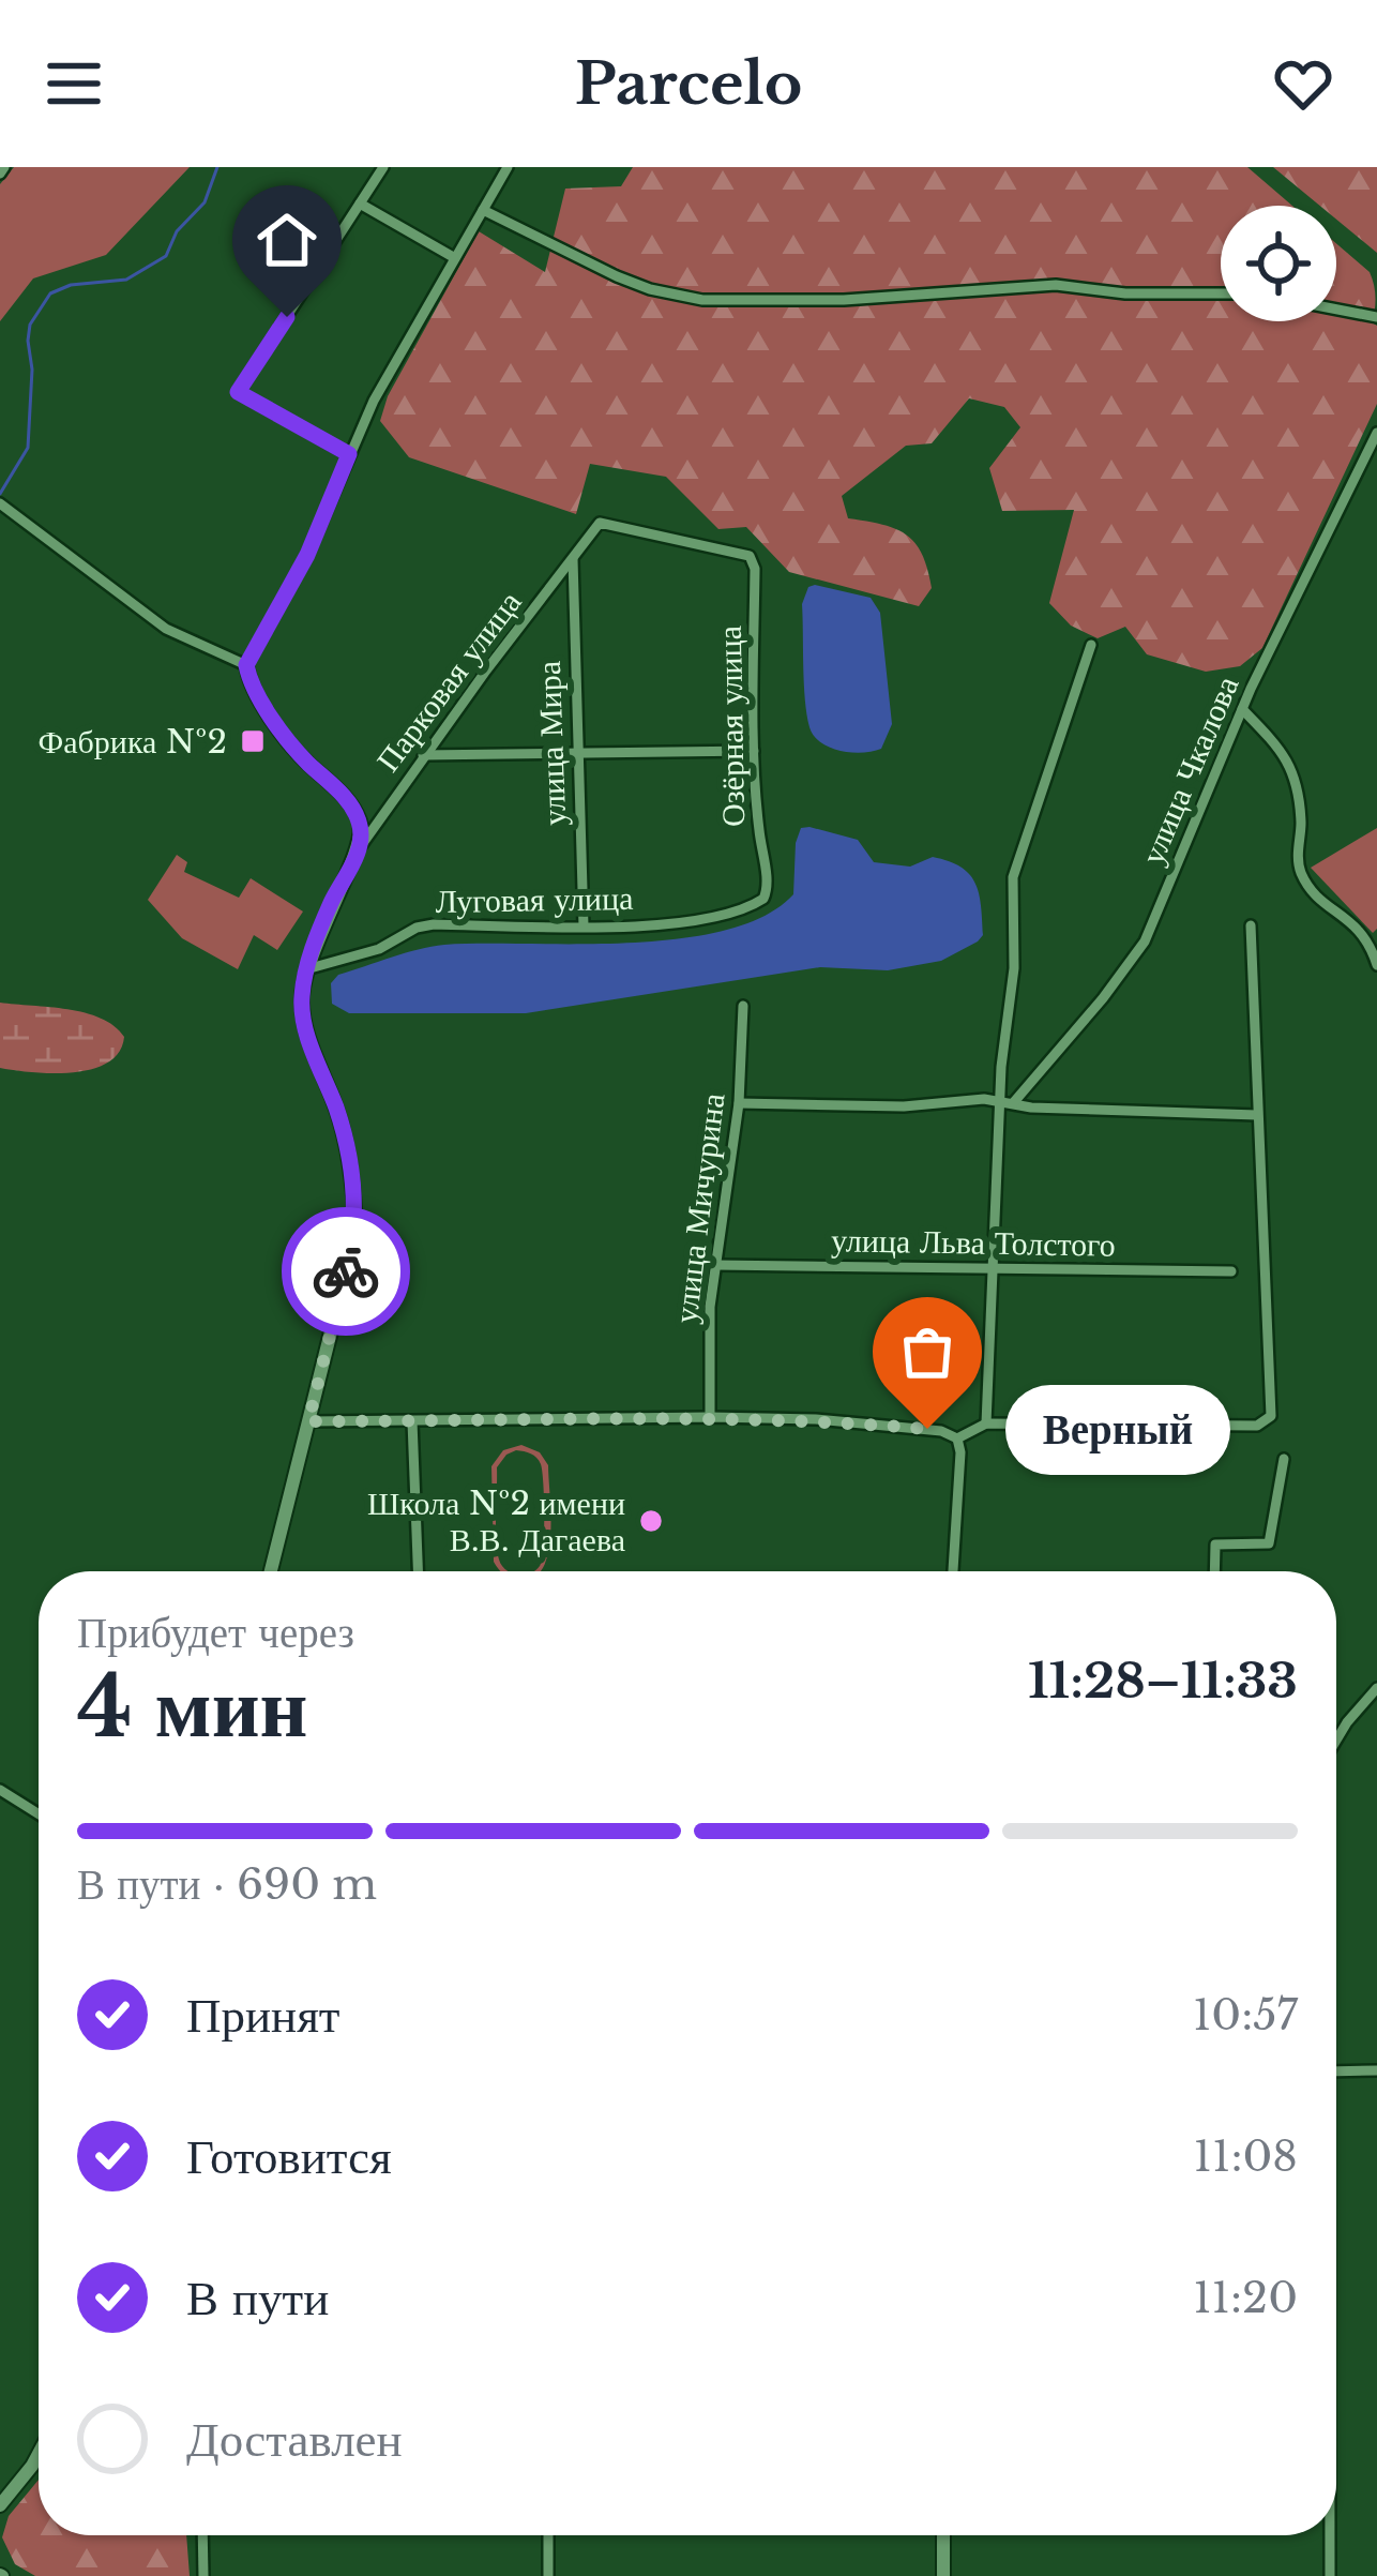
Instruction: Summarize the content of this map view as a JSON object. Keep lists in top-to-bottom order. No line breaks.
{"streets":{"street":["Парковая улица","Озёрная улица","улица Мира","улица Чкалова","Луговая улица","улица Мичурина","улица Льва Толстого"]},"crossings":[["Парковая улица","Озёрная улица"],["Парковая улица","улица Мира"],["Парковая улица","Луговая улица"],["Озёрная улица","Луговая улица"],["улица Мира","Луговая улица"],["улица Мичурина","улица Льва Толстого"]],"places":{"transit":["Фабрика №2"],"other":["Верный","Школа №2 имени В.В. Дагаева"]},"page":{"header":"Parcelo","bubble":"Верный","heading":["4 мин","Прибудет через","11:28–11:33"],"bar":"В пути · 690 m","list":[["Принят","10:57"],["Готовится","11:08"],["В пути","11:20"],"Доставлен"]}}
